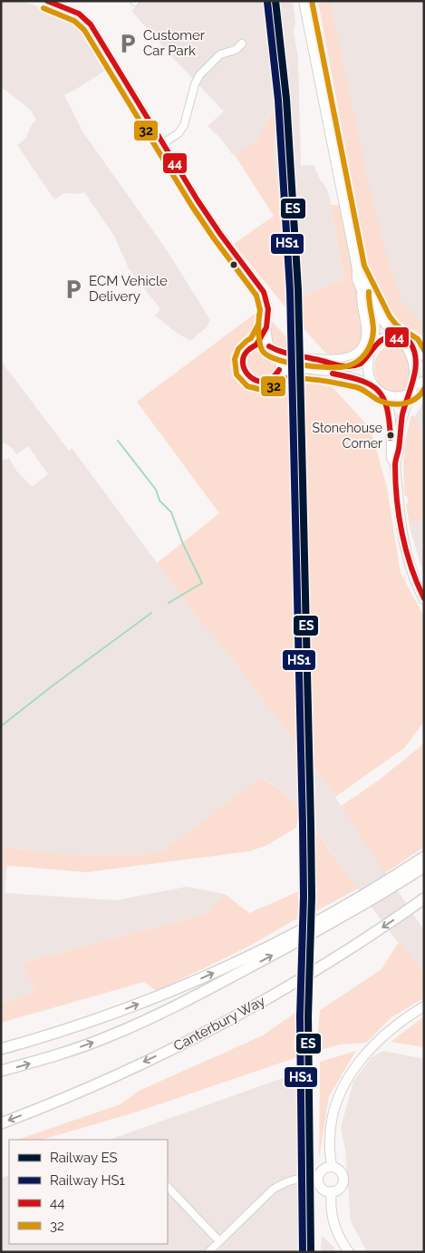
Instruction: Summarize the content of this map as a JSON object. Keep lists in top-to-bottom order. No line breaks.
{"streets":{"highway":["Canterbury Way"]},"places":{"parking":["Customer Car Park","ECM Vehicle Delivery"],"other":["Stonehouse Corner"]},"lines":["rail line ES","transit line 44","transit line 32","rail line HS1"],"legend":["Railway ES","Railway HS1","44","32"]}
